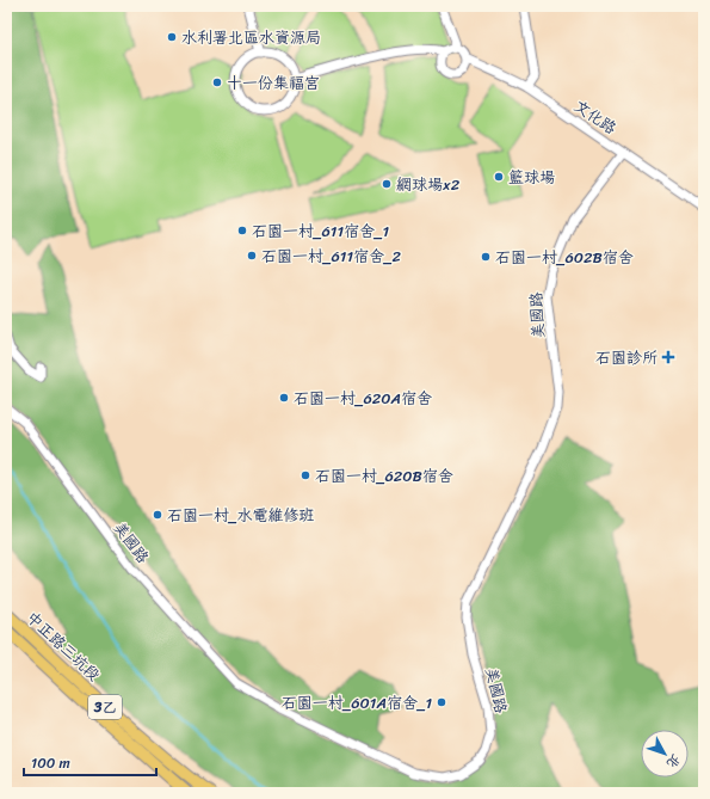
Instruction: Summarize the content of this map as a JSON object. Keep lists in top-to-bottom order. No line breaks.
{"streets":{"main road":["中正路三坑段","3乙"],"street":["文化路","美國路"]},"crossings":[["文化路","美國路"]],"places":{"other":["水利署北區水資源局","十一份集福宮","籃球場","網球場x2","石園一村_611宿舍_1","石園一村_611宿舍_2","石園一村_602B宿舍","石園一村_620A宿舍","石園一村_620B宿舍","石園一村_水電維修班","石園一村_601A宿舍_1"],"health":["石園診所"]},"scale_bar":"100 m","north":"bottom right"}
